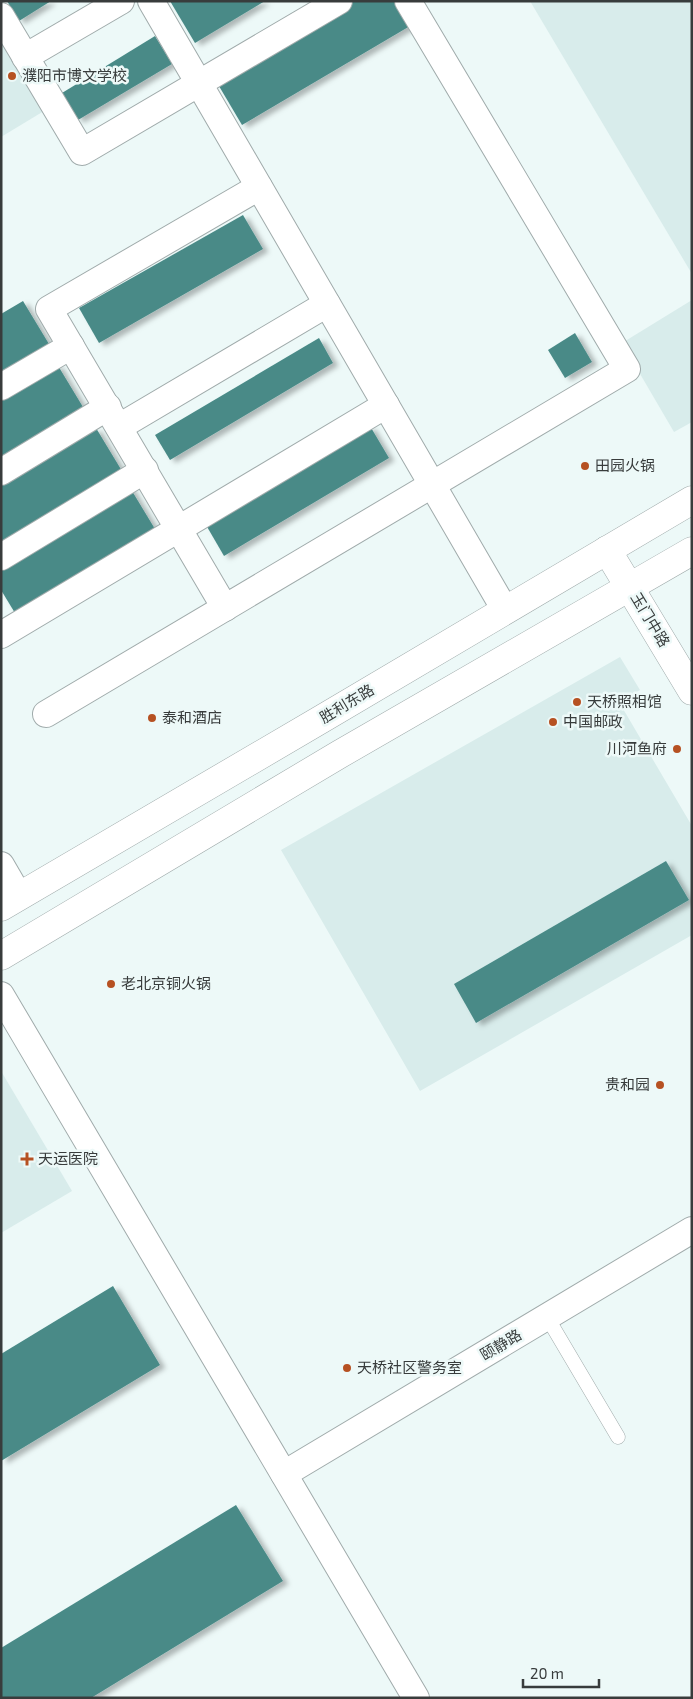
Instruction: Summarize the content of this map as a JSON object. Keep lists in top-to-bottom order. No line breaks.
{"streets":{"main road":["玉门中路","胜利东路"],"street":["颐静路"]},"crossings":[["玉门中路","胜利东路"]],"places":{"other":["濮阳市博文学校","田园火锅","天桥照相馆","泰和酒店","中国邮政","川河鱼府","老北京铜火锅","贵和园","天桥社区警务室"],"health":["天运医院"]},"scale_bar":"20 m"}
